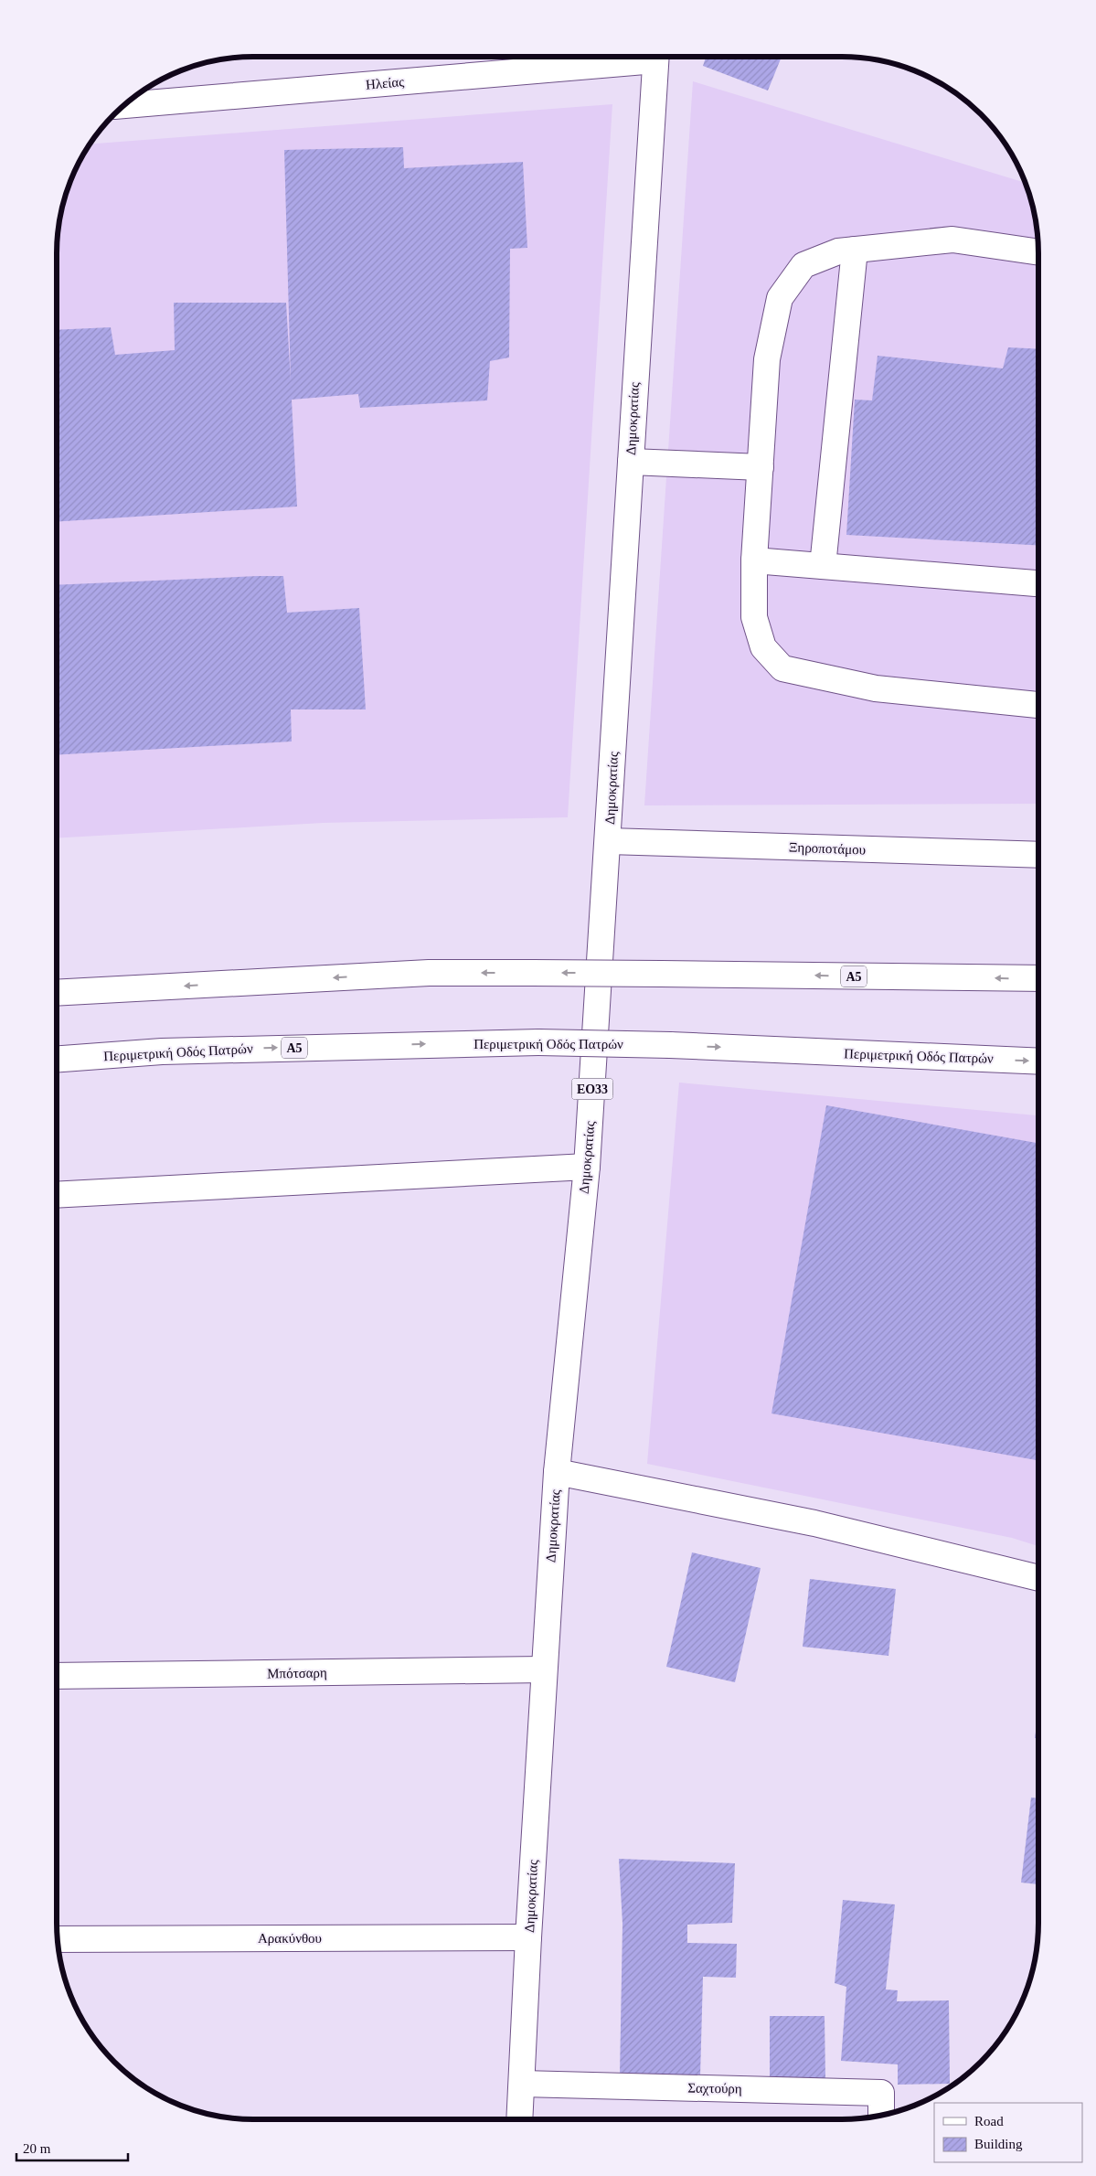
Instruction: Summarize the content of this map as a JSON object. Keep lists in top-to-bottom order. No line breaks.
{"streets":{"main road":["Ηλείας","Δημοκρατίας","Ξηροποτάμου","Α5","Περιμετρική Οδός Πατρών","ΕΟ33","Μπότσαρη","Αρακύνθου","Σαχτούρη"]},"crossings":[["Δημοκρατίας","Ξηροποτάμου"],["Δημοκρατίας","Μπότσαρη"],["Δημοκρατίας","Αρακύνθου"],["Δημοκρατίας","Σαχτούρη"]],"legend":["Road","Building"],"scale_bar":"20 m"}
